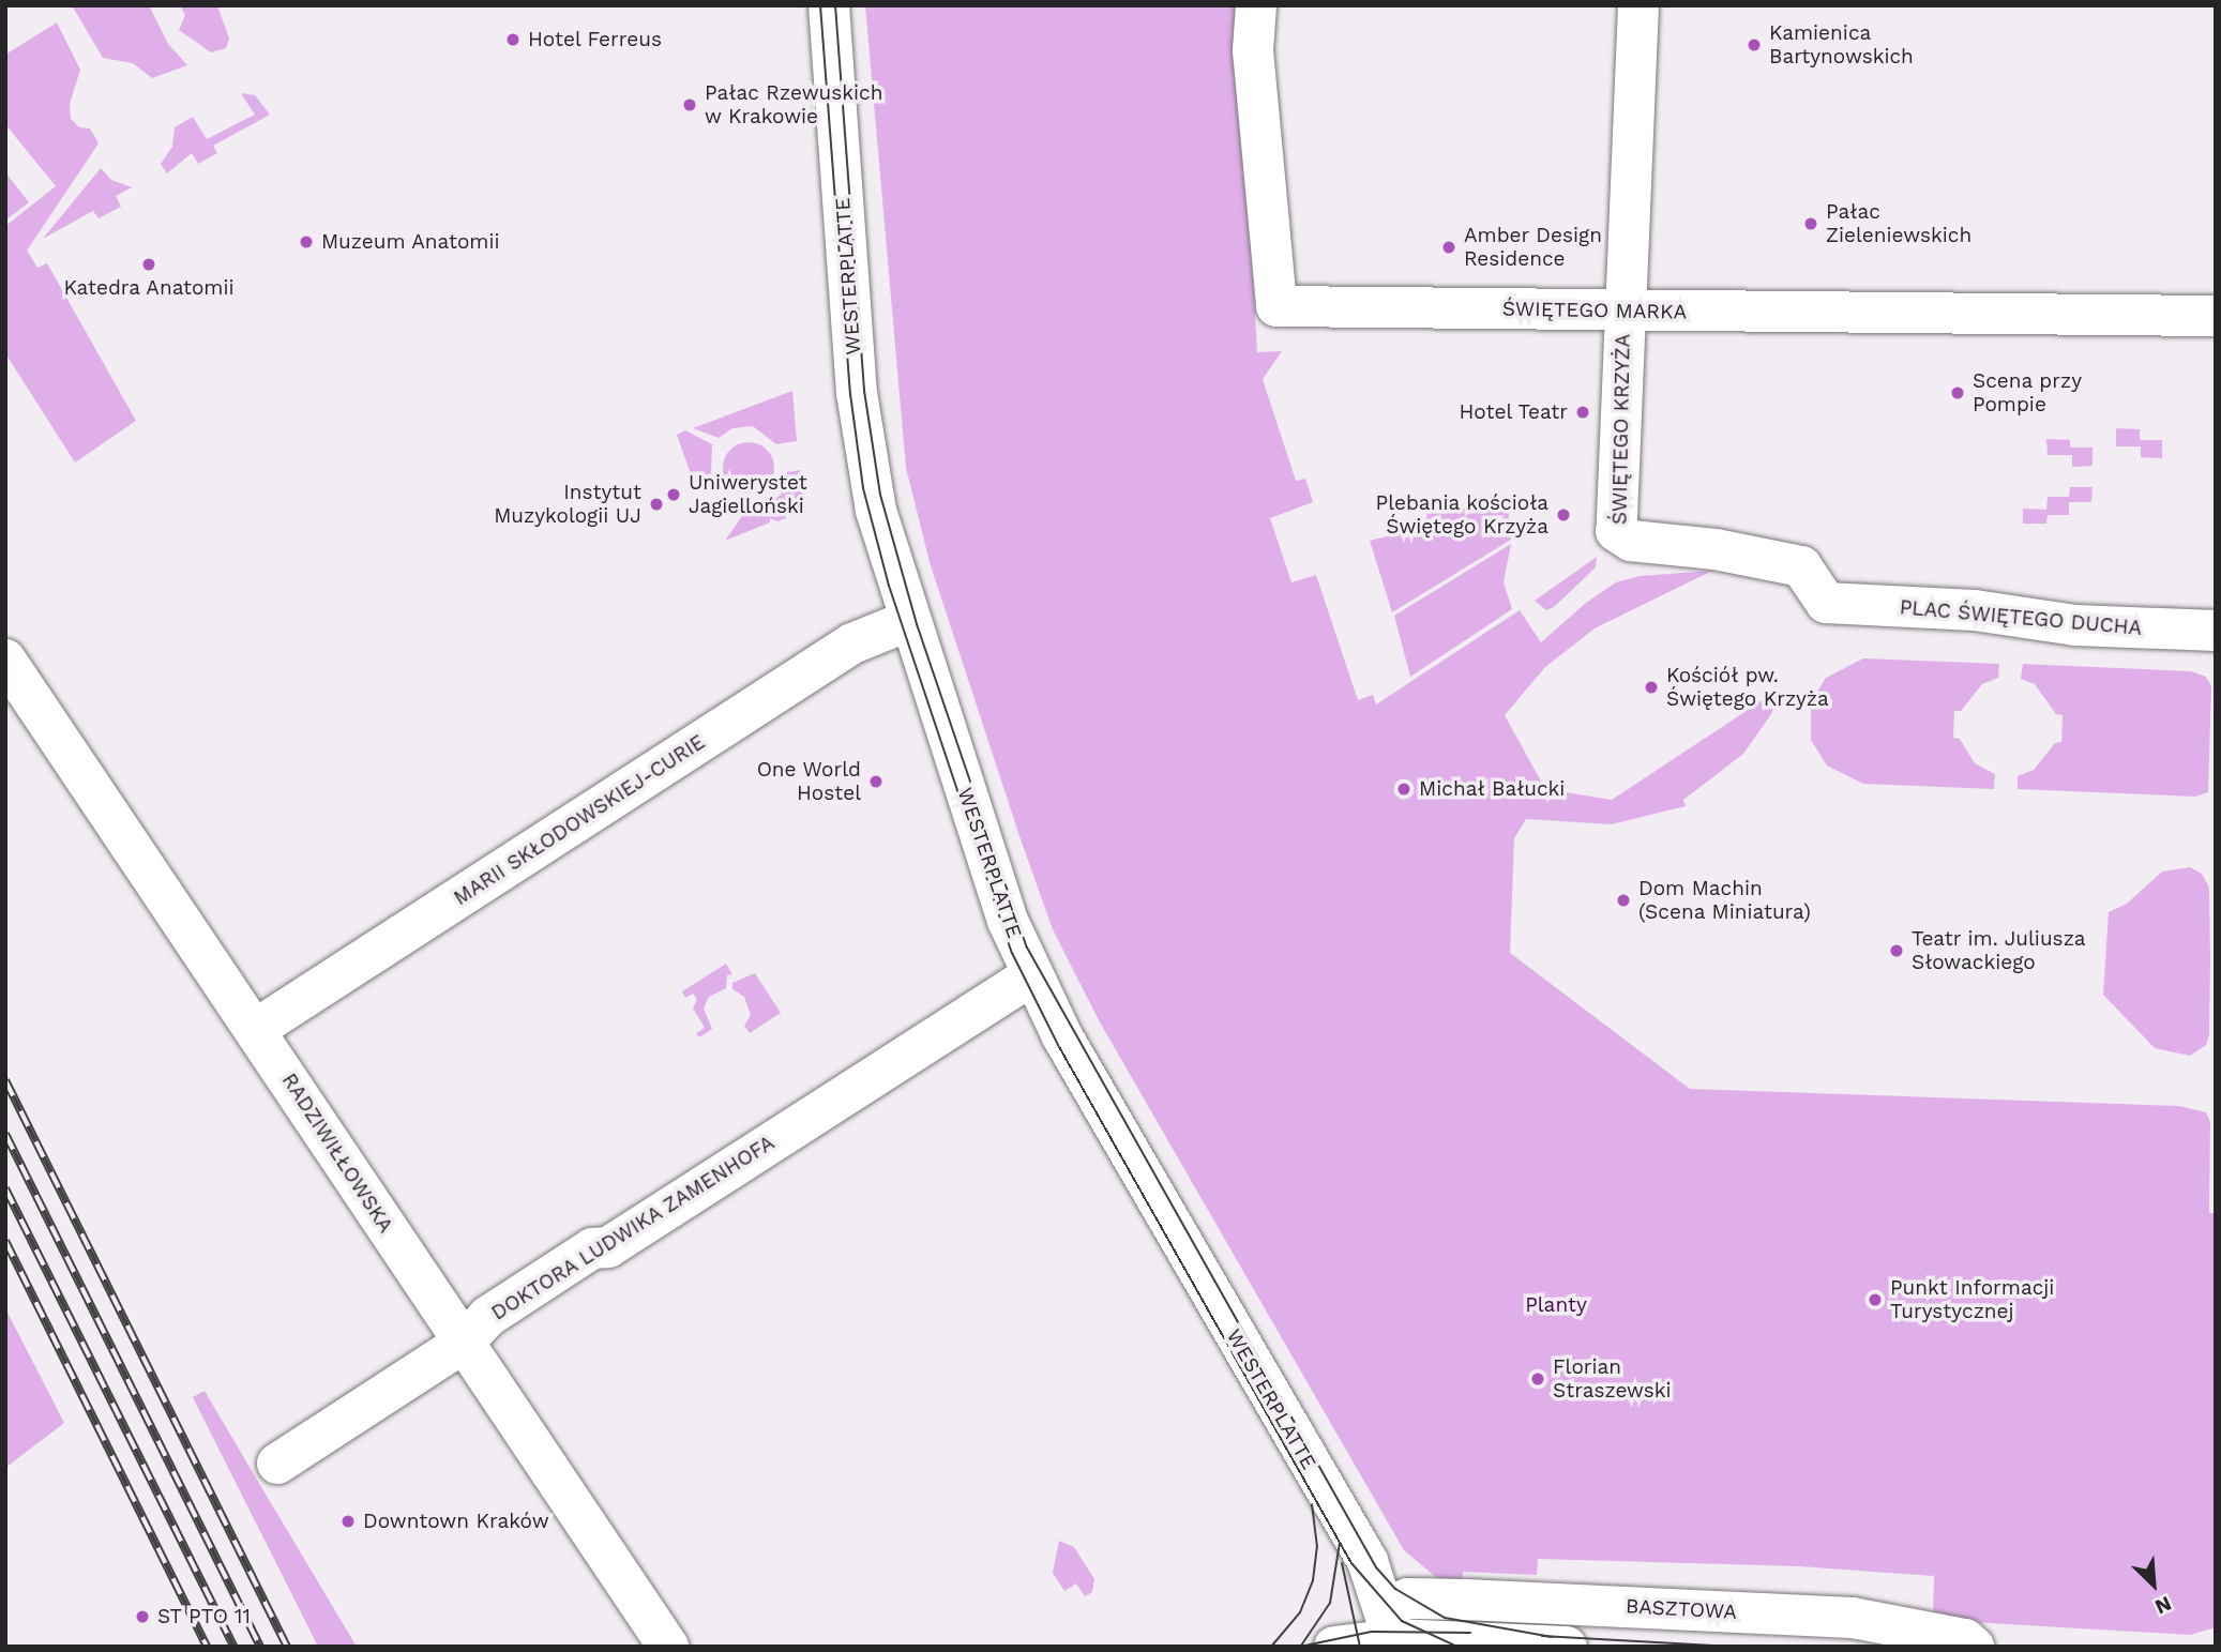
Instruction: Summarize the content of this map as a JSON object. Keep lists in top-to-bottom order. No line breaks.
{"streets":{"street":["WESTERPLATTE","ŚWIĘTEGO MARKA","ŚWIĘTEGO KRZYŻA","PLAC ŚWIĘTEGO DUCHA","MARII SKŁODOWSKIEJ-CURIE","RADZIWIŁŁOWSKA","DOKTORA LUDWIKA ZAMENHOFA","BASZTOWA"]},"crossings":[["WESTERPLATTE","MARII SKŁODOWSKIEJ-CURIE"],["WESTERPLATTE","DOKTORA LUDWIKA ZAMENHOFA"],["WESTERPLATTE","BASZTOWA"],["ŚWIĘTEGO MARKA","ŚWIĘTEGO KRZYŻA"],["ŚWIĘTEGO KRZYŻA","PLAC ŚWIĘTEGO DUCHA"],["MARII SKŁODOWSKIEJ-CURIE","RADZIWIŁŁOWSKA"],["RADZIWIŁŁOWSKA","DOKTORA LUDWIKA ZAMENHOFA"]],"parks":["Planty"],"places":["Hotel Ferreus","Kamienica Bartynowskich","Pałac Rzewuskich w Krakowie","Pałac Zieleniewskich","Muzeum Anatomii","Amber Design Residence","Katedra Anatomii","Scena przy Pompie","Hotel Teatr","Uniwerystet Jagielloński","Instytut Muzykologii UJ","Plebania kościoła Świętego Krzyża","Kościół pw. Świętego Krzyża","One World Hostel","Michał Bałucki","Dom Machin (Scena Miniatura)","Teatr im. Juliusza Słowackiego","Punkt Informacji Turystycznej","Florian Straszewski","Downtown Kraków","ST PTO 11"],"north":"bottom right"}
